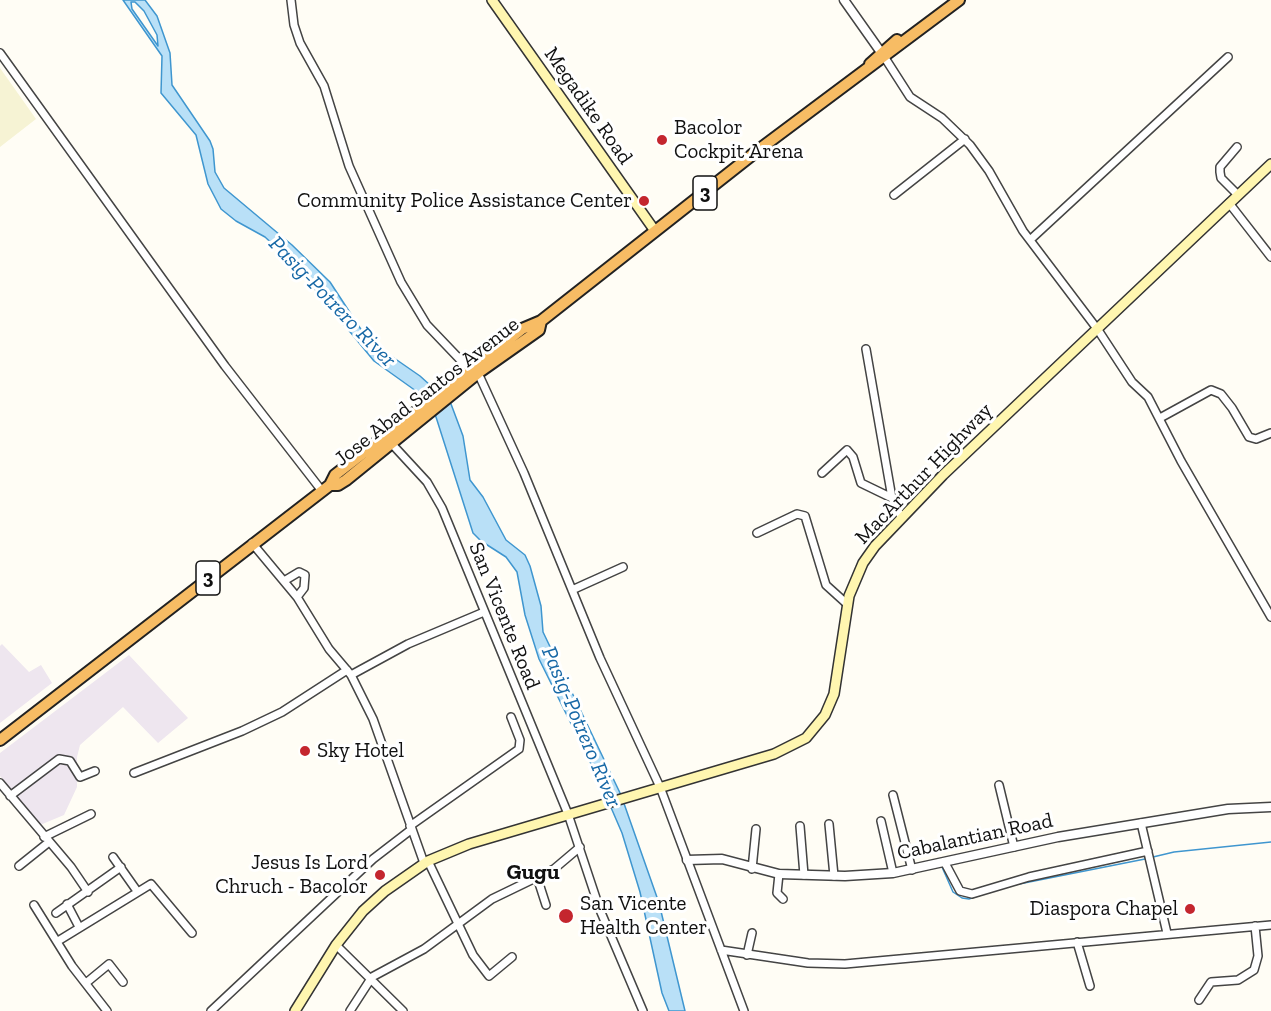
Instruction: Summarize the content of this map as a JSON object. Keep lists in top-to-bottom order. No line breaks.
{"streets":{"highway":["3","Jose Abad Santos Avenue"],"main road":["Megadike Road","MacArthur Highway"],"street":["San Vicente Road","Cabalantian Road"]},"crossings":[["Megadike Road","Jose Abad Santos Avenue"],["Jose Abad Santos Avenue","San Vicente Road"],["MacArthur Highway","San Vicente Road"]],"districts":["Gugu"],"water":["Pasig-Potrero River"],"places":["Bacolor Cockpit Arena","Community Police Assistance Center","Sky Hotel","Jesus Is Lord Chruch - Bacolor","Diaspora Chapel","San Vicente Health Center"]}
